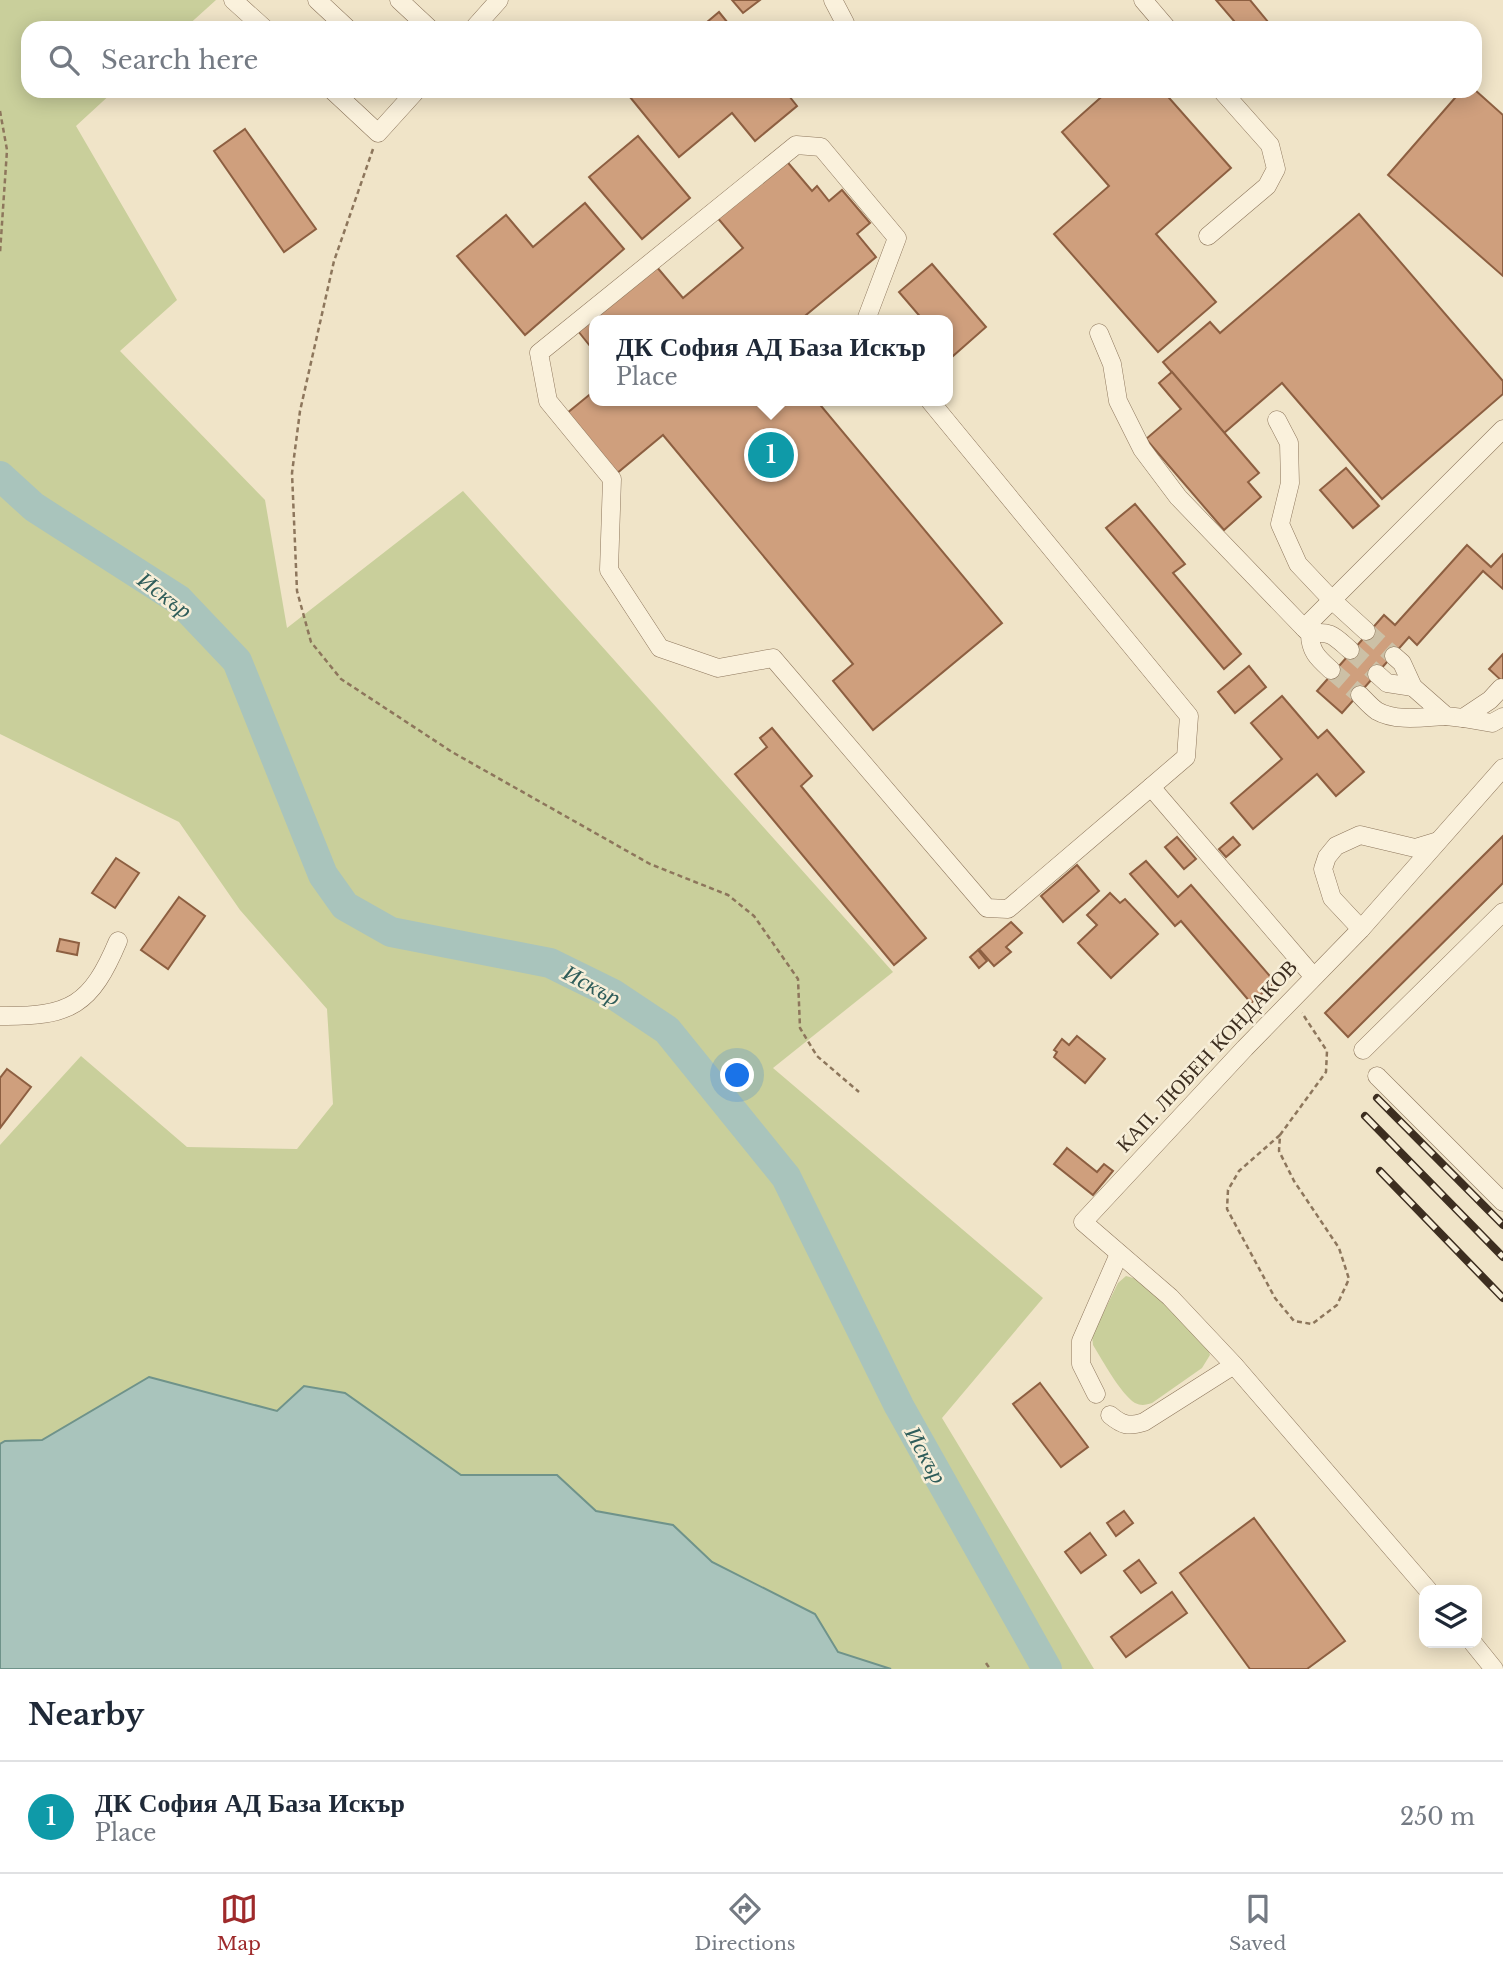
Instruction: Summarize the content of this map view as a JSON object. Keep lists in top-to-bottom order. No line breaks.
{"streets":{"street":["КАП. ЛЮБЕН КОНДАКОВ"]},"water":["Искър"],"page":{"search":"Search here","popup":["ДК София АД База Искър","Place"],"pins":"1","heading":"Nearby","list":[{"mark":"1","name":"ДК София АД База Искър","note":"Place","value":"250 m"}],"nav":["Map","Directions","Saved"]}}
